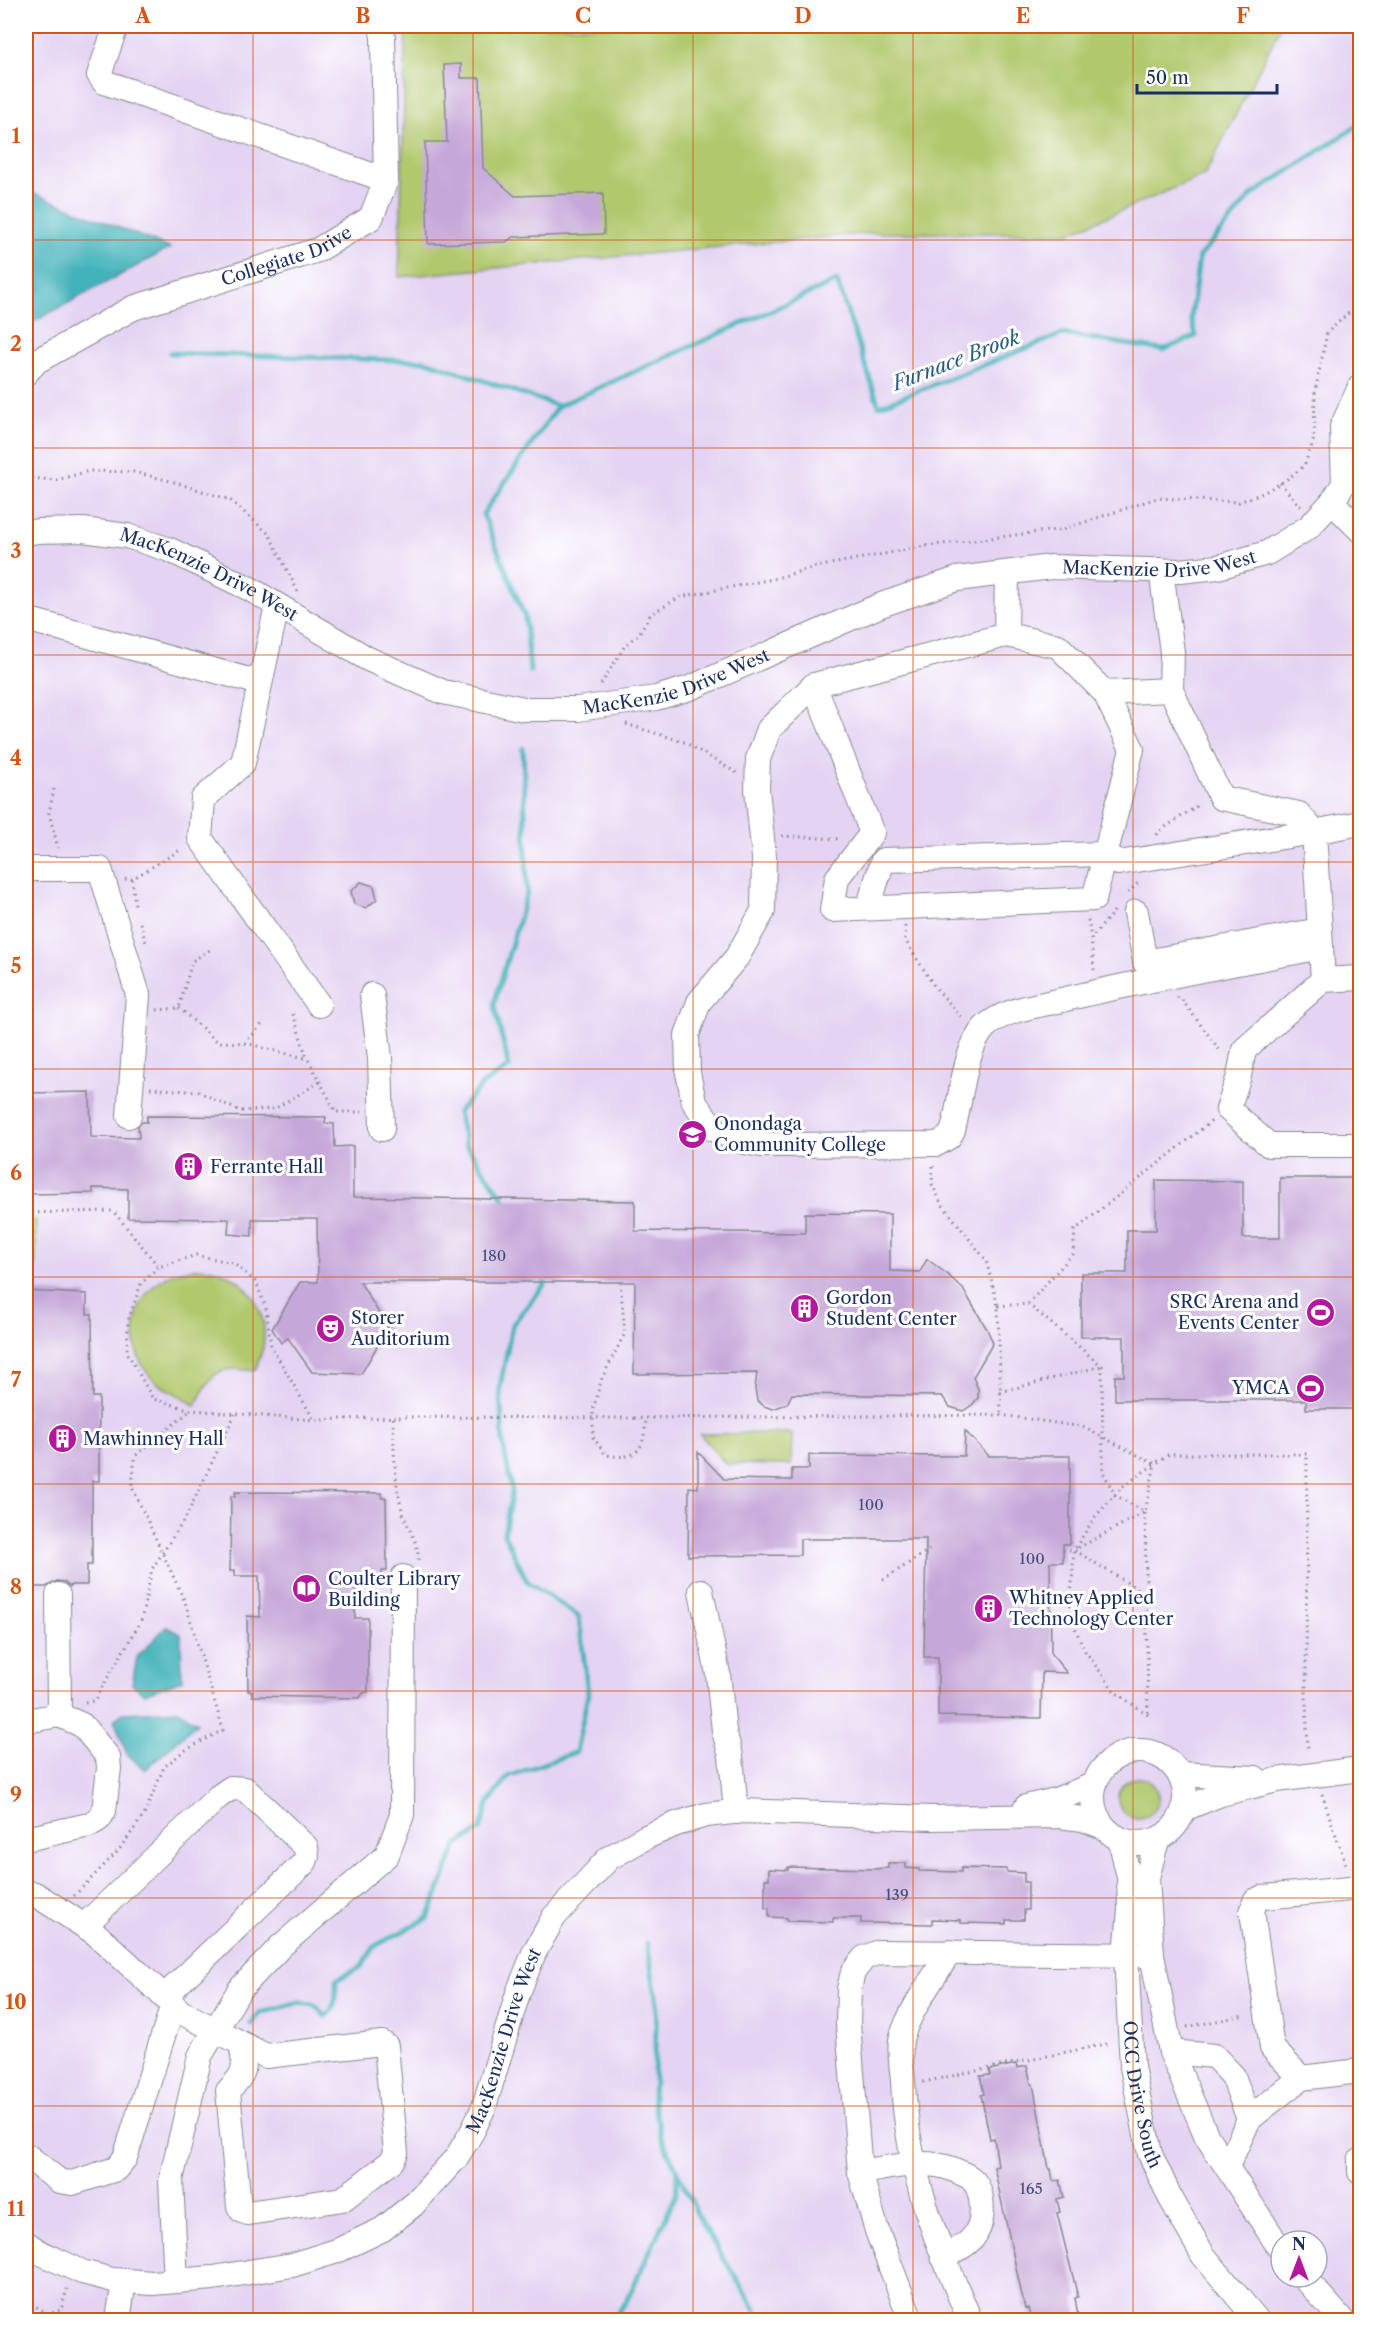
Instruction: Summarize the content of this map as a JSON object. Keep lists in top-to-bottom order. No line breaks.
{"streets":{"street":["Collegiate Drive","MacKenzie Drive West","OCC Drive South"]},"crossings":[["MacKenzie Drive West","OCC Drive South"]],"water":["Furnace Brook"],"places":{"school or university":["Onondaga Community College"],"building":["Ferrante Hall","Gordon Student Center","Mawhinney Hall","Whitney Applied Technology Center"],"sports":["SRC Arena and Events Center","YMCA"],"theatre":["Storer Auditorium"],"library":["Coulter Library Building"]},"house_numbers":["180","100","100","139","165"],"scale_bar":"50 m","north":"top","grid":{"columns":["A","B","C","D","E","F"],"rows":["1","2","3","4","5","6","7","8","9","10","11"]}}
